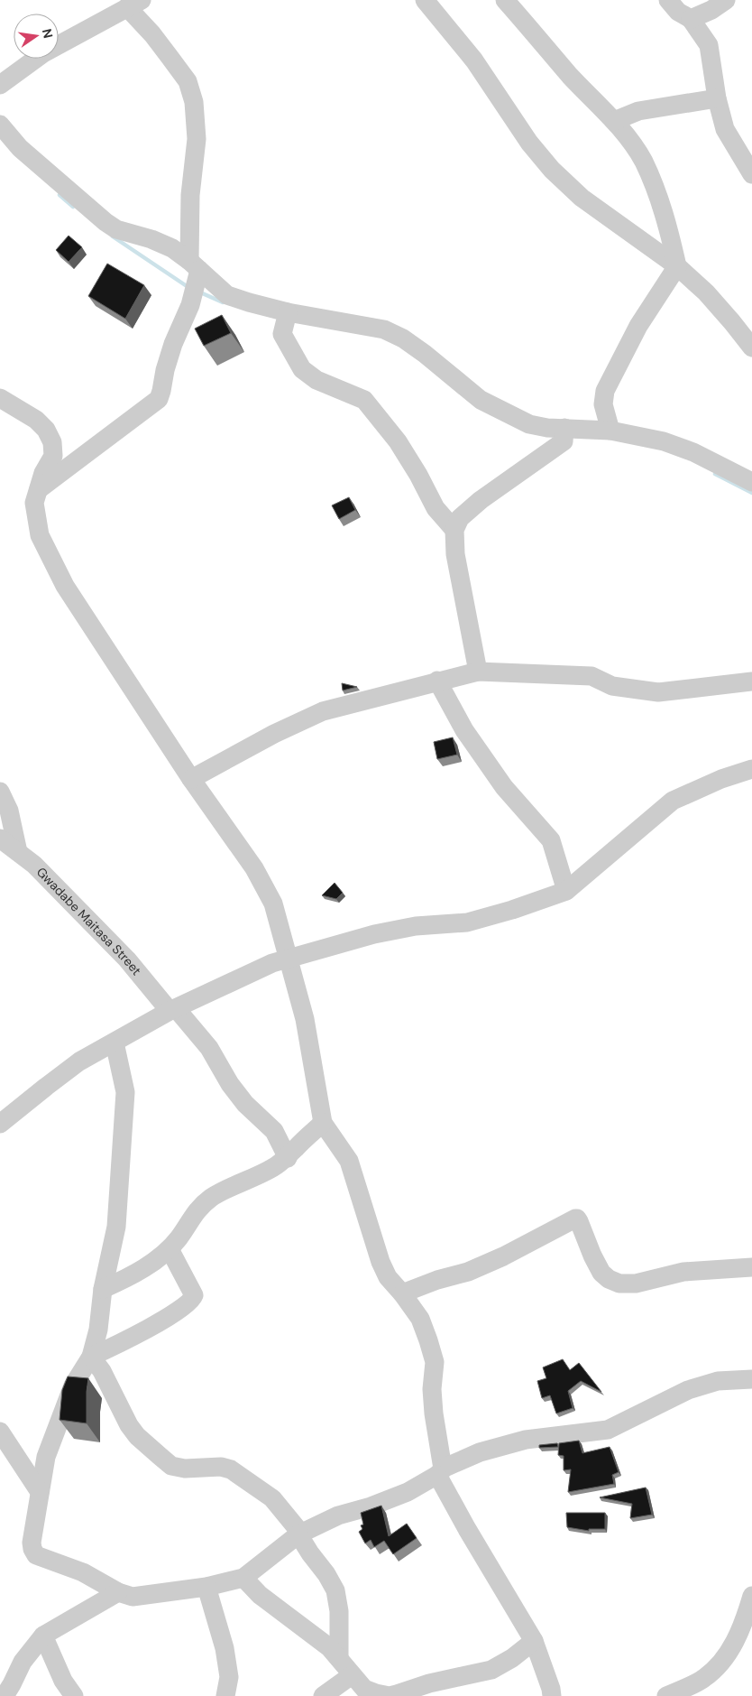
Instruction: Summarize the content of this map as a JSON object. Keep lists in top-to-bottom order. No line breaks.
{"streets":{"street":["Gwadabe Maitasa Street"]},"north":"right"}
